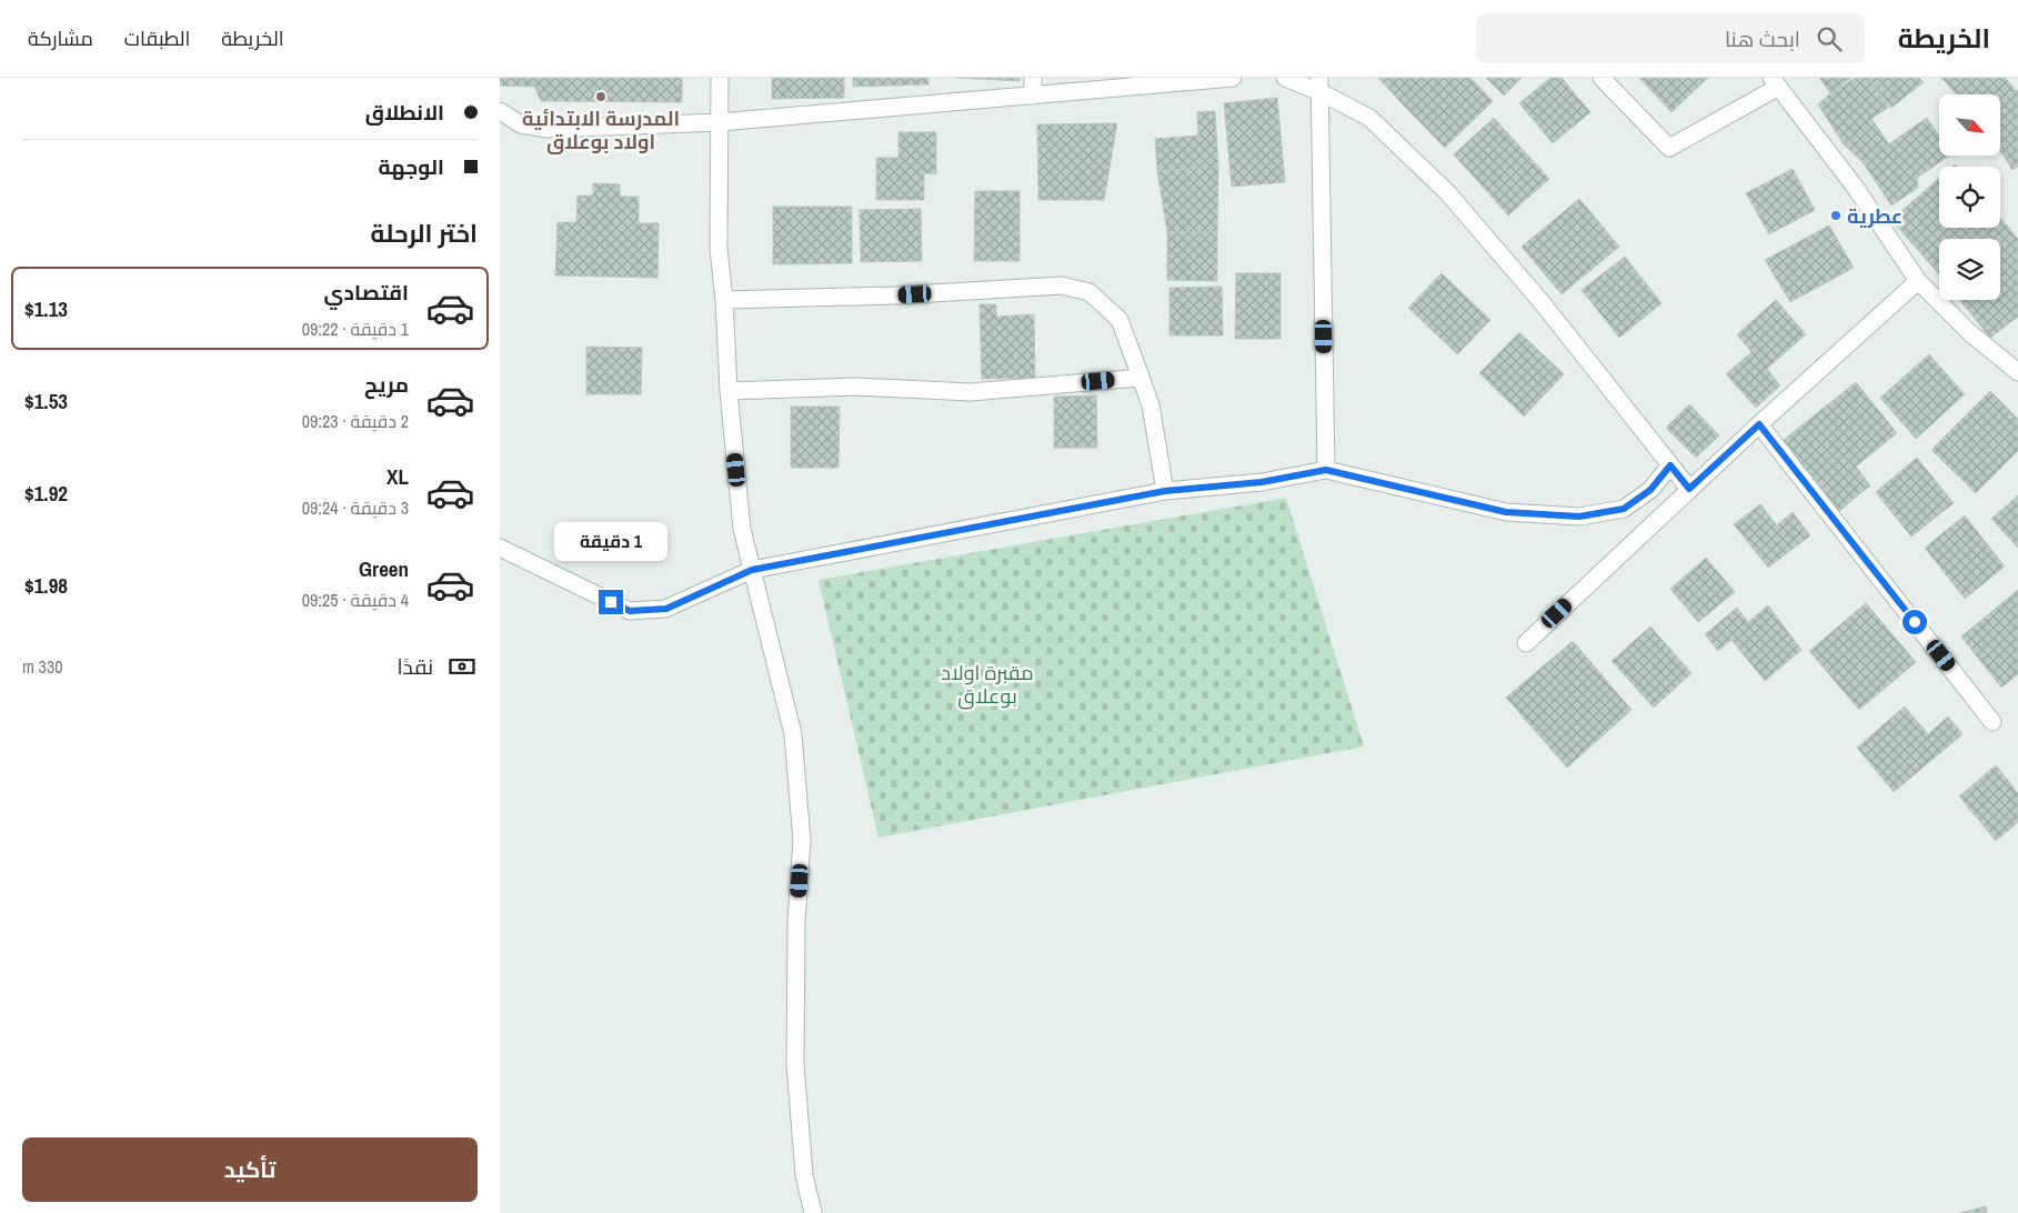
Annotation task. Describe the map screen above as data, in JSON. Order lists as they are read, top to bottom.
{
  "parks": ["مقبرة اولاد بوعلاق"],
  "places": ["المدرسة الابتدائية اولاد بوعلاق", "عطرية"],
  "north": "bottom right",
  "page": {
    "header": "الخريطة",
    "search": "ابحث هنا",
    "nav": ["الخريطة", "الطبقات", "مشاركة"],
    "banner": ["الانطلاق", "الوجهة"],
    "heading": "اختر الرحلة",
    "list": [
      {
        "name": "اقتصادي",
        "note": "1 دقيقة · 09:22",
        "value": "$1.13"
      },
      {
        "name": "مريح",
        "note": "2 دقيقة · 09:23",
        "value": "$1.53"
      },
      {
        "name": "XL",
        "note": "3 دقيقة · 09:24",
        "value": "$1.92"
      },
      {
        "name": "Green",
        "note": "4 دقيقة · 09:25",
        "value": "$1.98"
      }
    ],
    "bubble": "1 دقيقة",
    "pay": ["نقدًا", "330 m"],
    "buttons": "تأكيد"
  }
}
